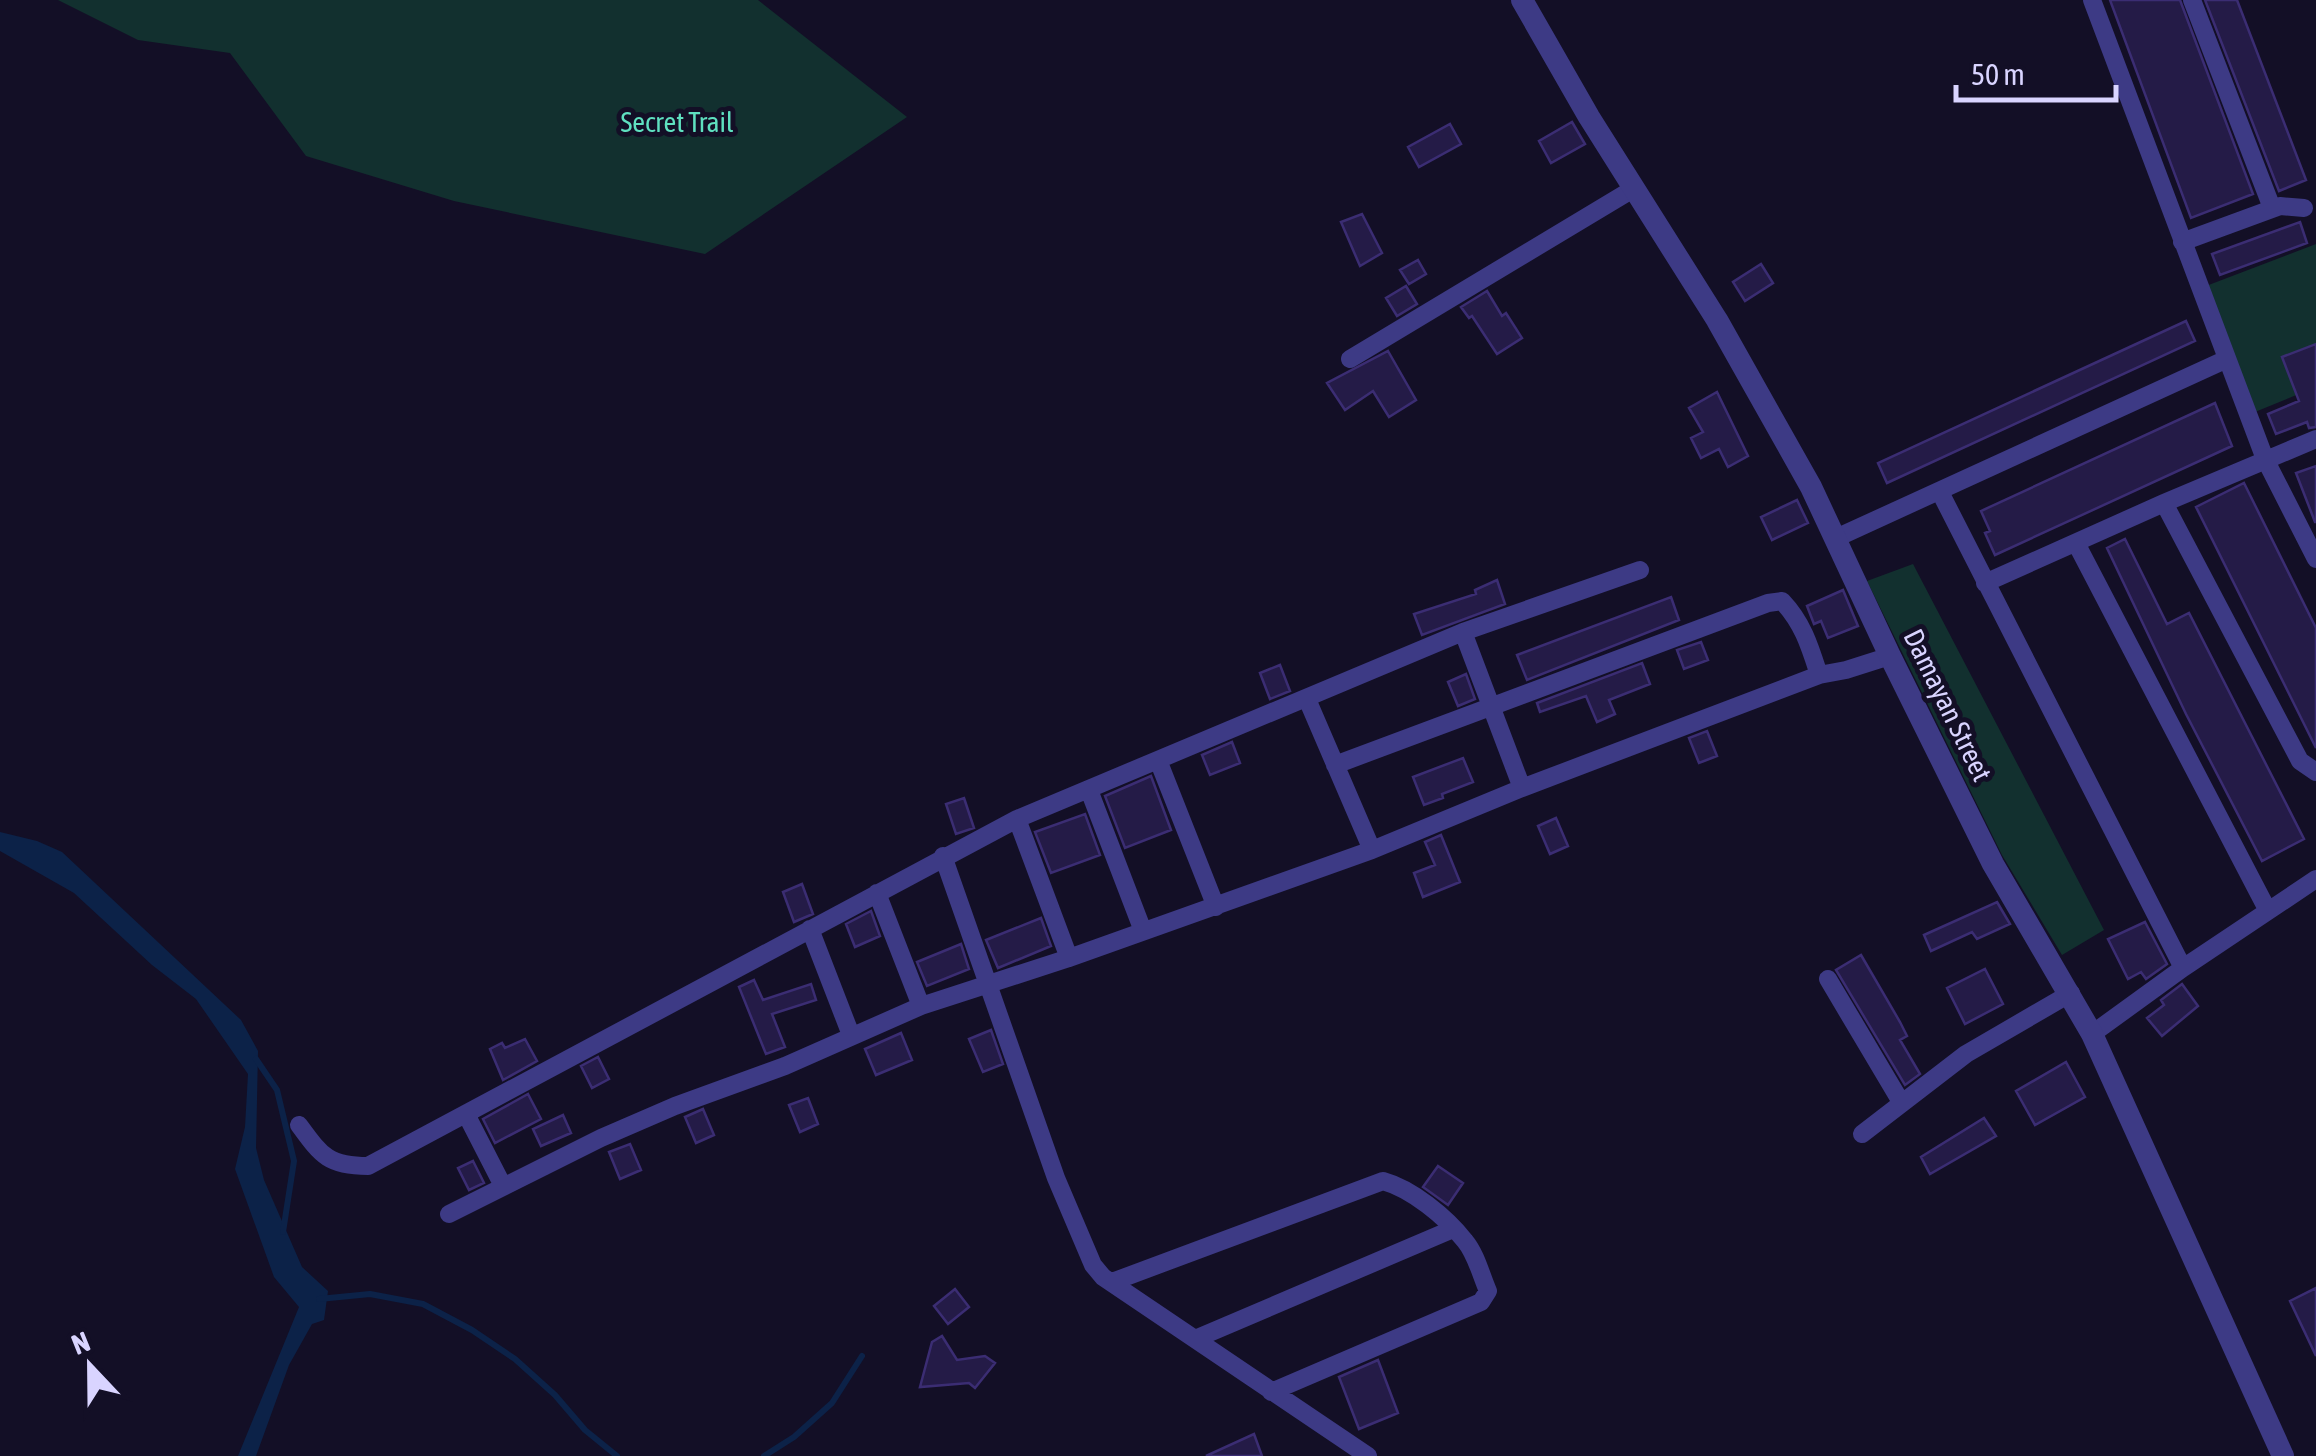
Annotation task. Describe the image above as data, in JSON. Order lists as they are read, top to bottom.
{
  "streets": {
    "street": ["Damayan Street"]
  },
  "parks": ["Secret Trail"],
  "scale_bar": "50 m",
  "north": "top"
}
